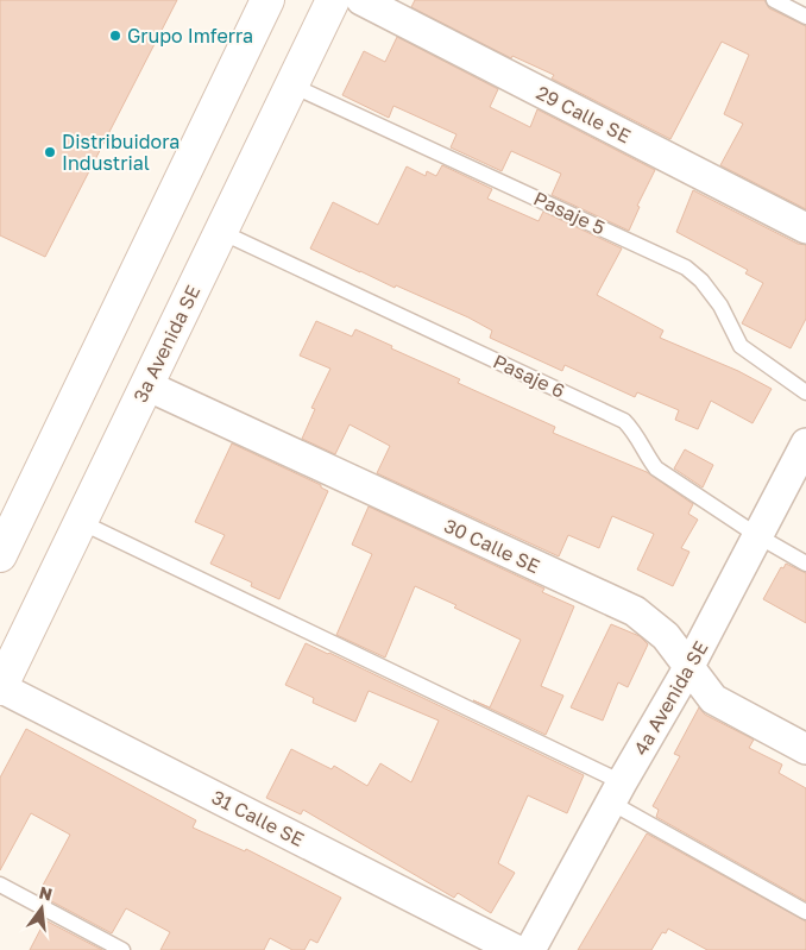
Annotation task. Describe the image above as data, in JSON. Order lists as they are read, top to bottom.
{
  "streets": {
    "main road": ["3a Avenida SE"],
    "street": [
      "29 Calle SE",
      "30 Calle SE",
      "4a Avenida SE",
      "31 Calle SE"
    ],
    "lane": ["Pasaje 5", "Pasaje 6"]
  },
  "crossings": [
    ["Pasaje 5", "3a Avenida SE"],
    ["3a Avenida SE", "Pasaje 6"],
    ["3a Avenida SE", "30 Calle SE"],
    ["3a Avenida SE", "31 Calle SE"],
    ["Pasaje 6", "4a Avenida SE"],
    ["30 Calle SE", "4a Avenida SE"]
  ],
  "places": ["Grupo Imferra", "Distribuidora Industrial"],
  "north": "top"
}
